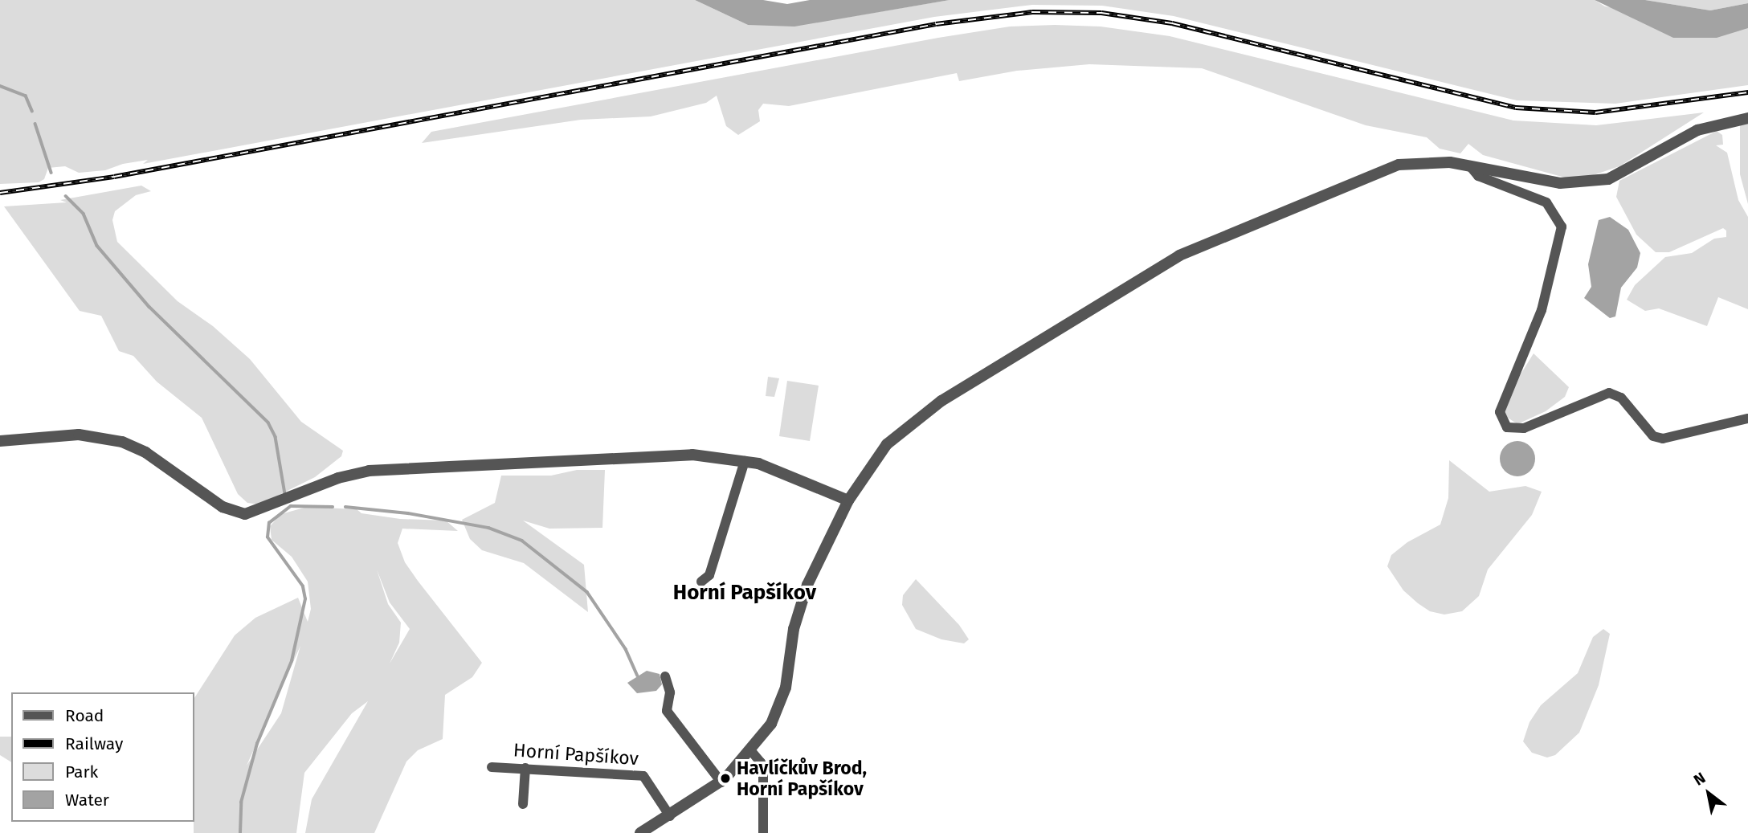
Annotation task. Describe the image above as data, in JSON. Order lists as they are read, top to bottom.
{
  "streets": {
    "street": ["Horní Papšíkov"]
  },
  "districts": ["Horní Papšíkov"],
  "places": ["Havlíčkův Brod, Horní Papšíkov"],
  "legend": [
    "Road",
    "Railway",
    "Park",
    "Water"
  ],
  "north": "top left"
}
